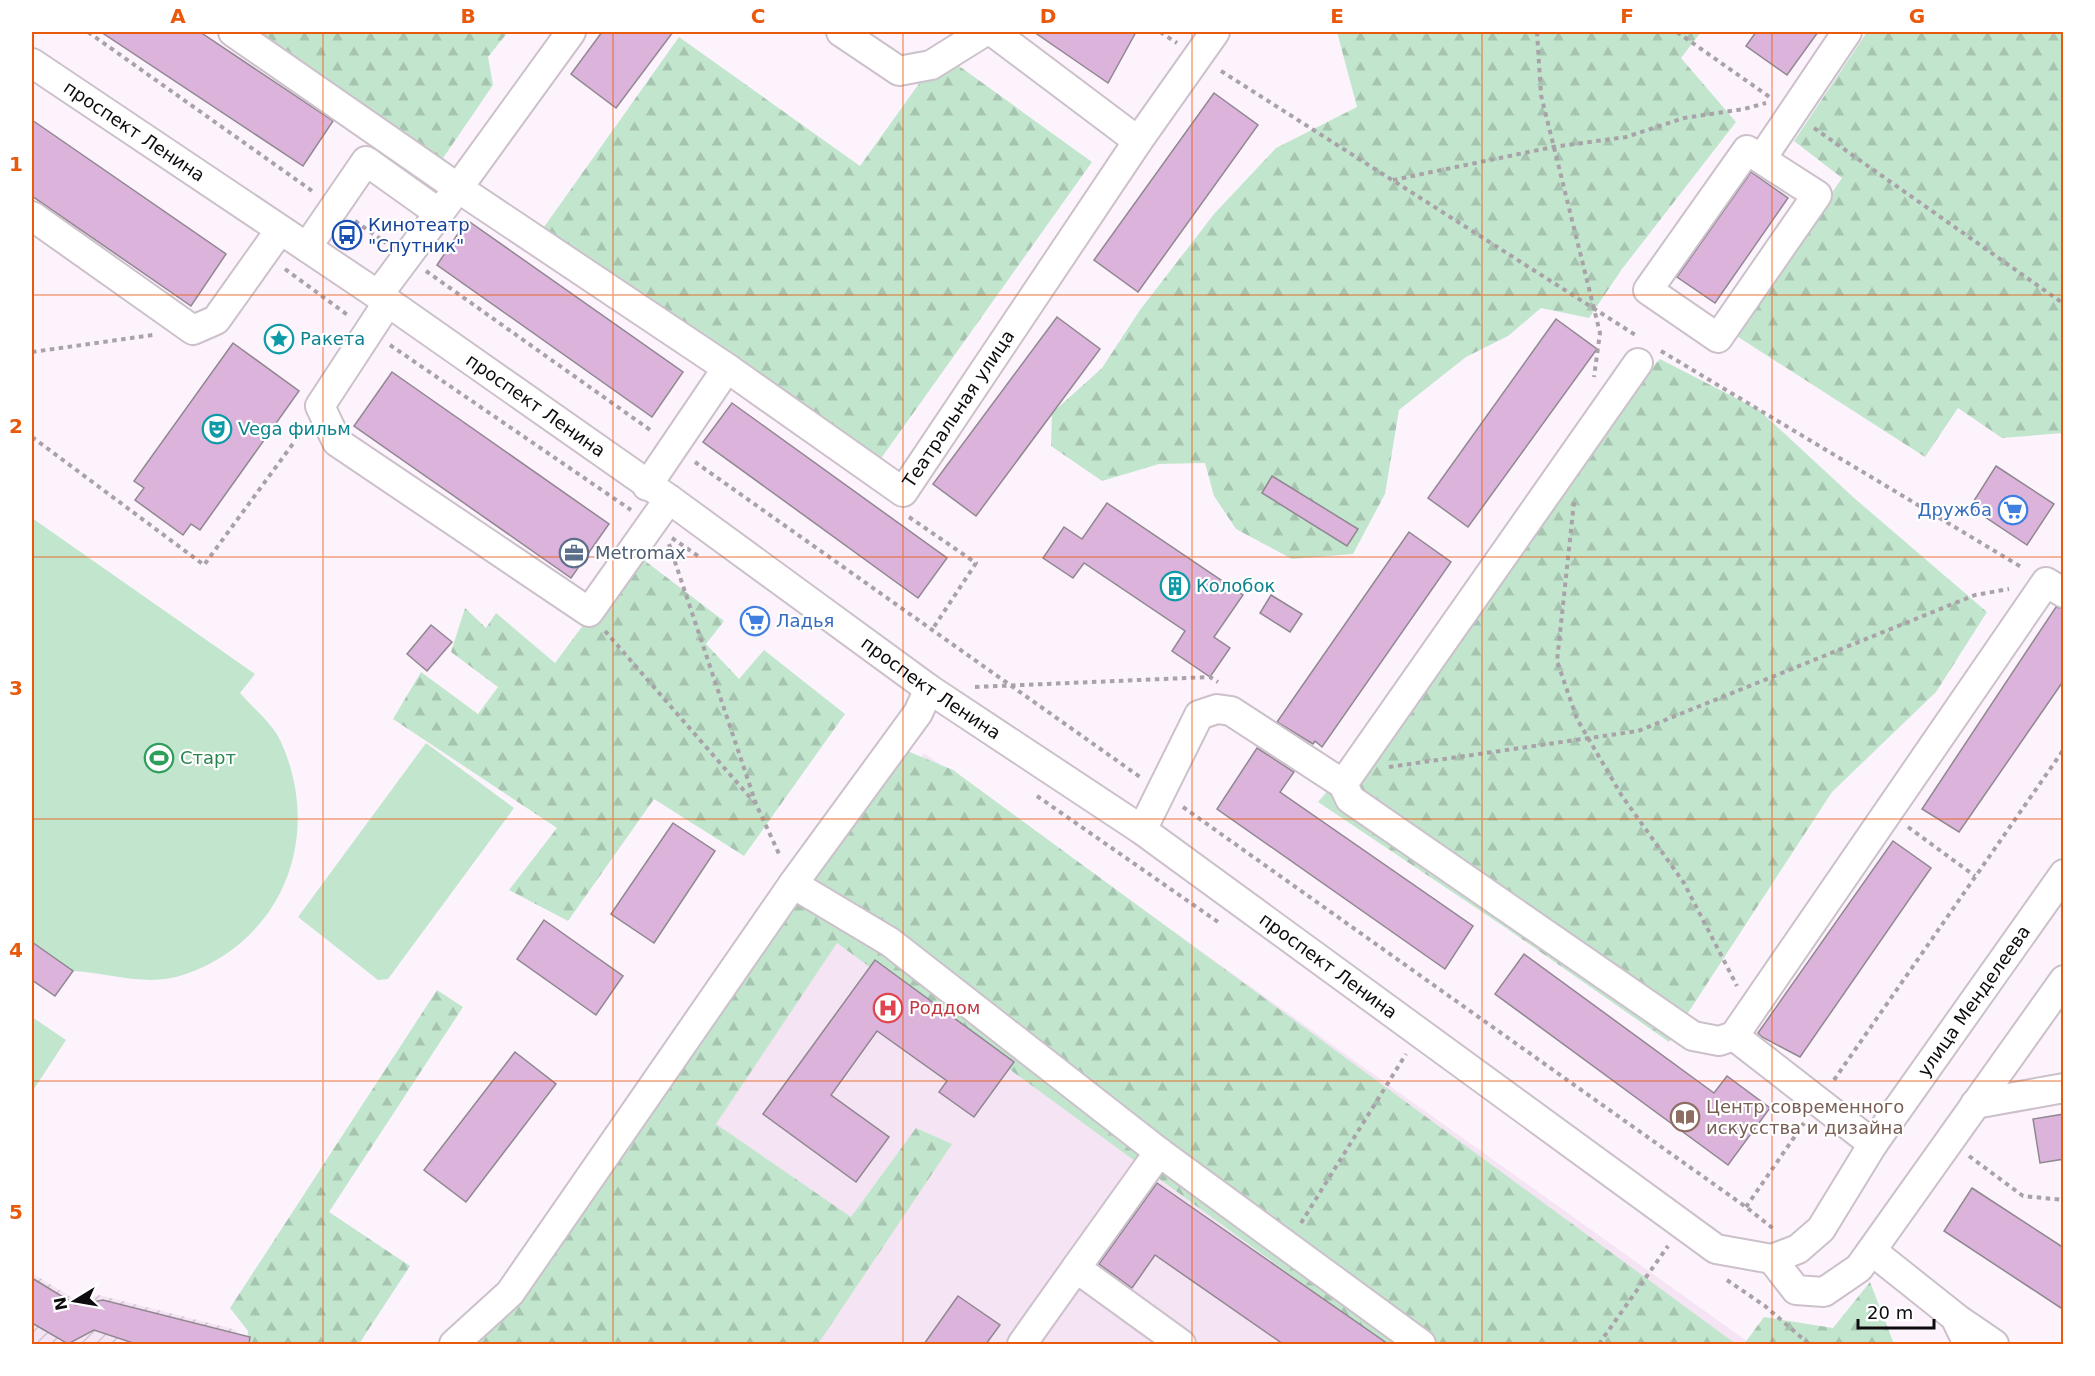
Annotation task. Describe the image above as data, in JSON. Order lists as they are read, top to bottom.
{
  "streets": {
    "street": ["проспект Ленина", "Театральная улица", "улица Менделеева"]
  },
  "crossings": [
    ["проспект Ленина", "улица Менделеева"]
  ],
  "places": {
    "bus stop": ["Кинотеатр \"Спутник\""],
    "place": ["Ракета"],
    "theatre": ["Vega фильм"],
    "supermarket": ["Дружба", "Ладья"],
    "office": ["Metromax"],
    "building": ["Колобок"],
    "sports": ["Старт"],
    "hospital": ["Роддом"],
    "library": ["Центр современного искусства и дизайна"]
  },
  "scale_bar": "20 m",
  "north": "left",
  "grid": {
    "columns": [
      "A",
      "B",
      "C",
      "D",
      "E",
      "F",
      "G"
    ],
    "rows": [
      "1",
      "2",
      "3",
      "4",
      "5"
    ]
  }
}
